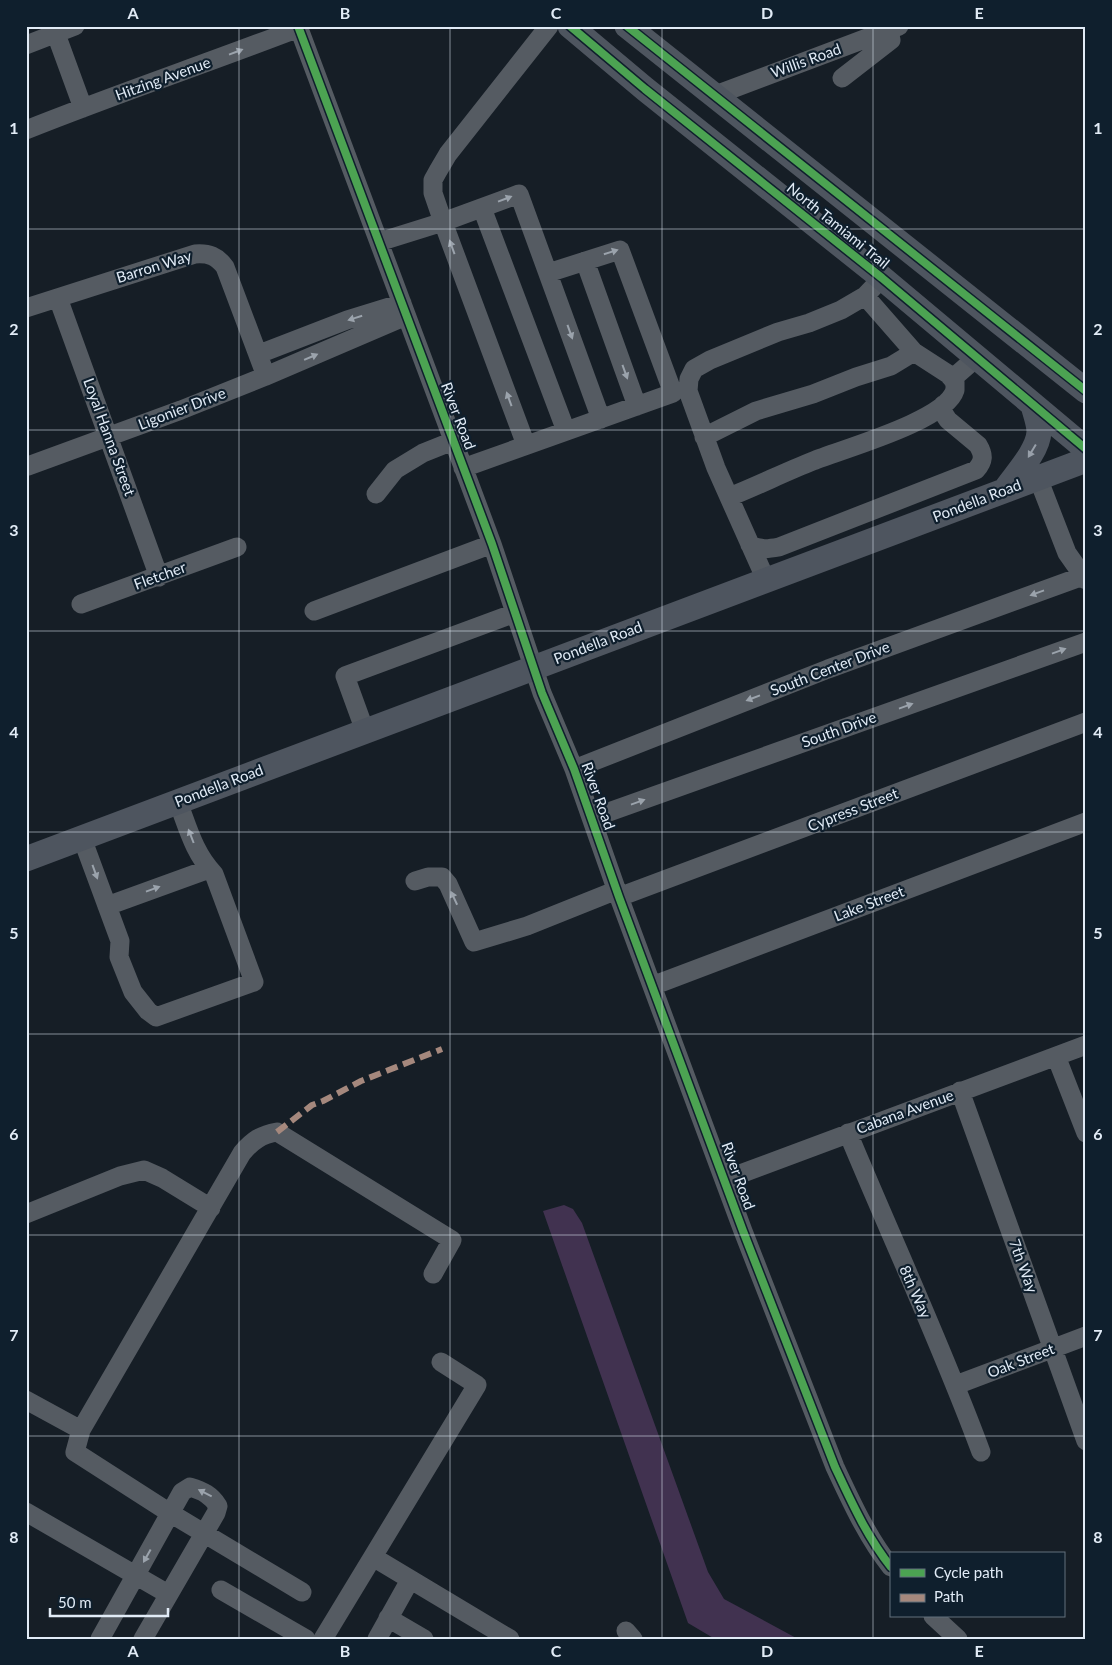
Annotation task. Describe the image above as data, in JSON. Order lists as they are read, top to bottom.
{
  "streets": {
    "main road": ["North Tamiami Trail", "Pondella Road"],
    "street": [
      "Willis Road",
      "Hitzing Avenue",
      "Barron Way",
      "Ligonier Drive",
      "River Road",
      "Loyal Hanna Street",
      "Fletcher",
      "South Center Drive",
      "South Drive",
      "Cypress Street",
      "Lake Street",
      "Cabana Avenue",
      "7th Way",
      "8th Way",
      "Oak Street"
    ]
  },
  "crossings": [
    ["Willis Road", "North Tamiami Trail"],
    ["Hitzing Avenue", "River Road"],
    ["Barron Way", "Ligonier Drive"],
    ["Barron Way", "Loyal Hanna Street"],
    ["Ligonier Drive", "River Road"],
    ["Ligonier Drive", "Loyal Hanna Street"],
    ["River Road", "Pondella Road"],
    ["River Road", "South Center Drive"],
    ["River Road", "South Drive"],
    ["River Road", "Cypress Street"],
    ["River Road", "Lake Street"],
    ["River Road", "Cabana Avenue"],
    ["Loyal Hanna Street", "Fletcher"],
    ["Cabana Avenue", "7th Way"],
    ["Cabana Avenue", "8th Way"],
    ["7th Way", "Oak Street"],
    ["8th Way", "Oak Street"]
  ],
  "one_way": ["Hitzing Avenue", "South Drive"],
  "legend": ["Cycle path", "Path"],
  "scale_bar": "50 m",
  "grid": {
    "columns": [
      "A",
      "B",
      "C",
      "D",
      "E"
    ],
    "rows": [
      "1",
      "2",
      "3",
      "4",
      "5",
      "6",
      "7",
      "8"
    ]
  }
}
